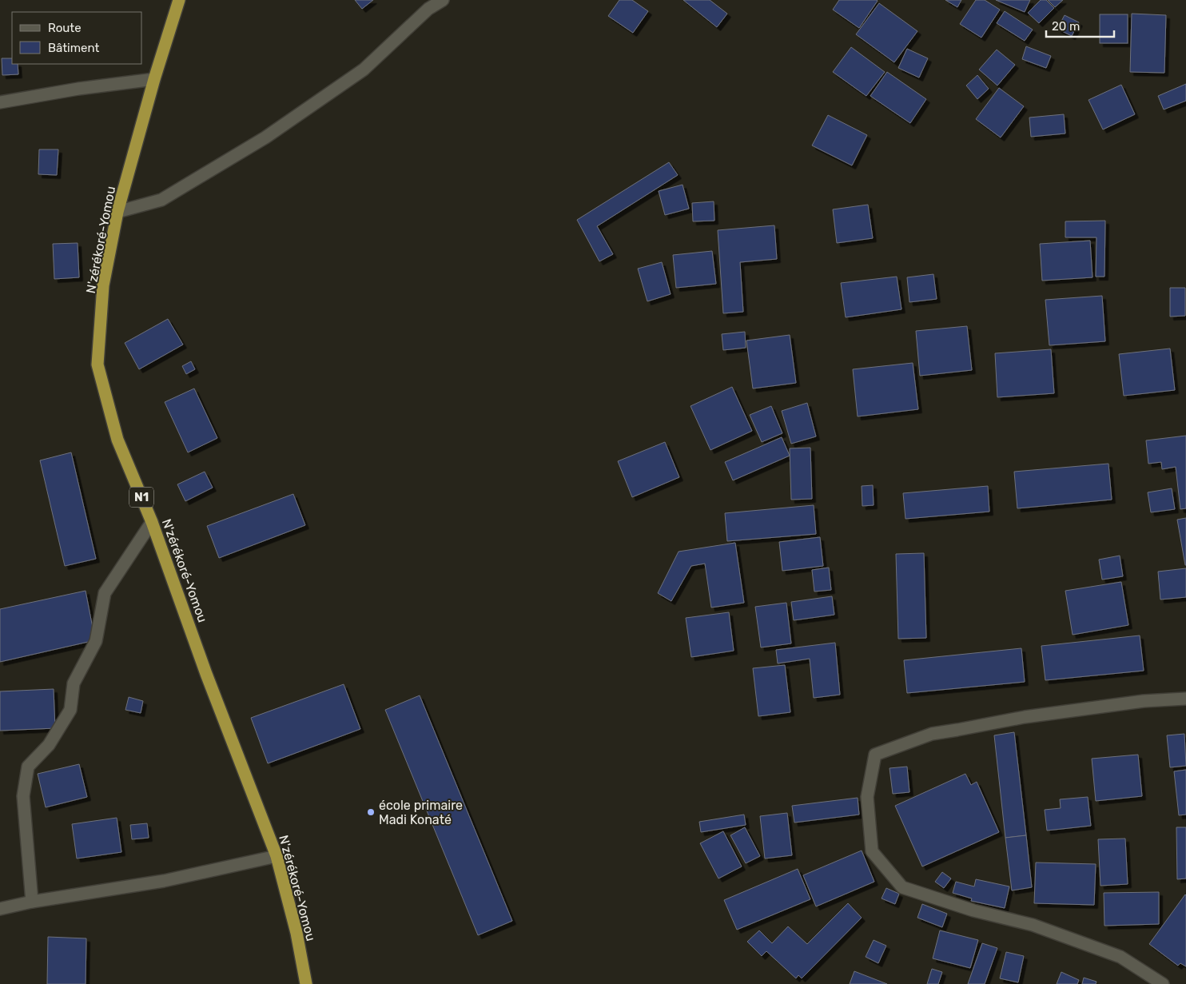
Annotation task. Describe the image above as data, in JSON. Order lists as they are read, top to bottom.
{
  "streets": {
    "highway": ["N'zérékoré-Yomou", "N1"]
  },
  "places": ["école primaire Madi Konaté"],
  "legend": ["Route", "Bâtiment"],
  "scale_bar": "20 m"
}
